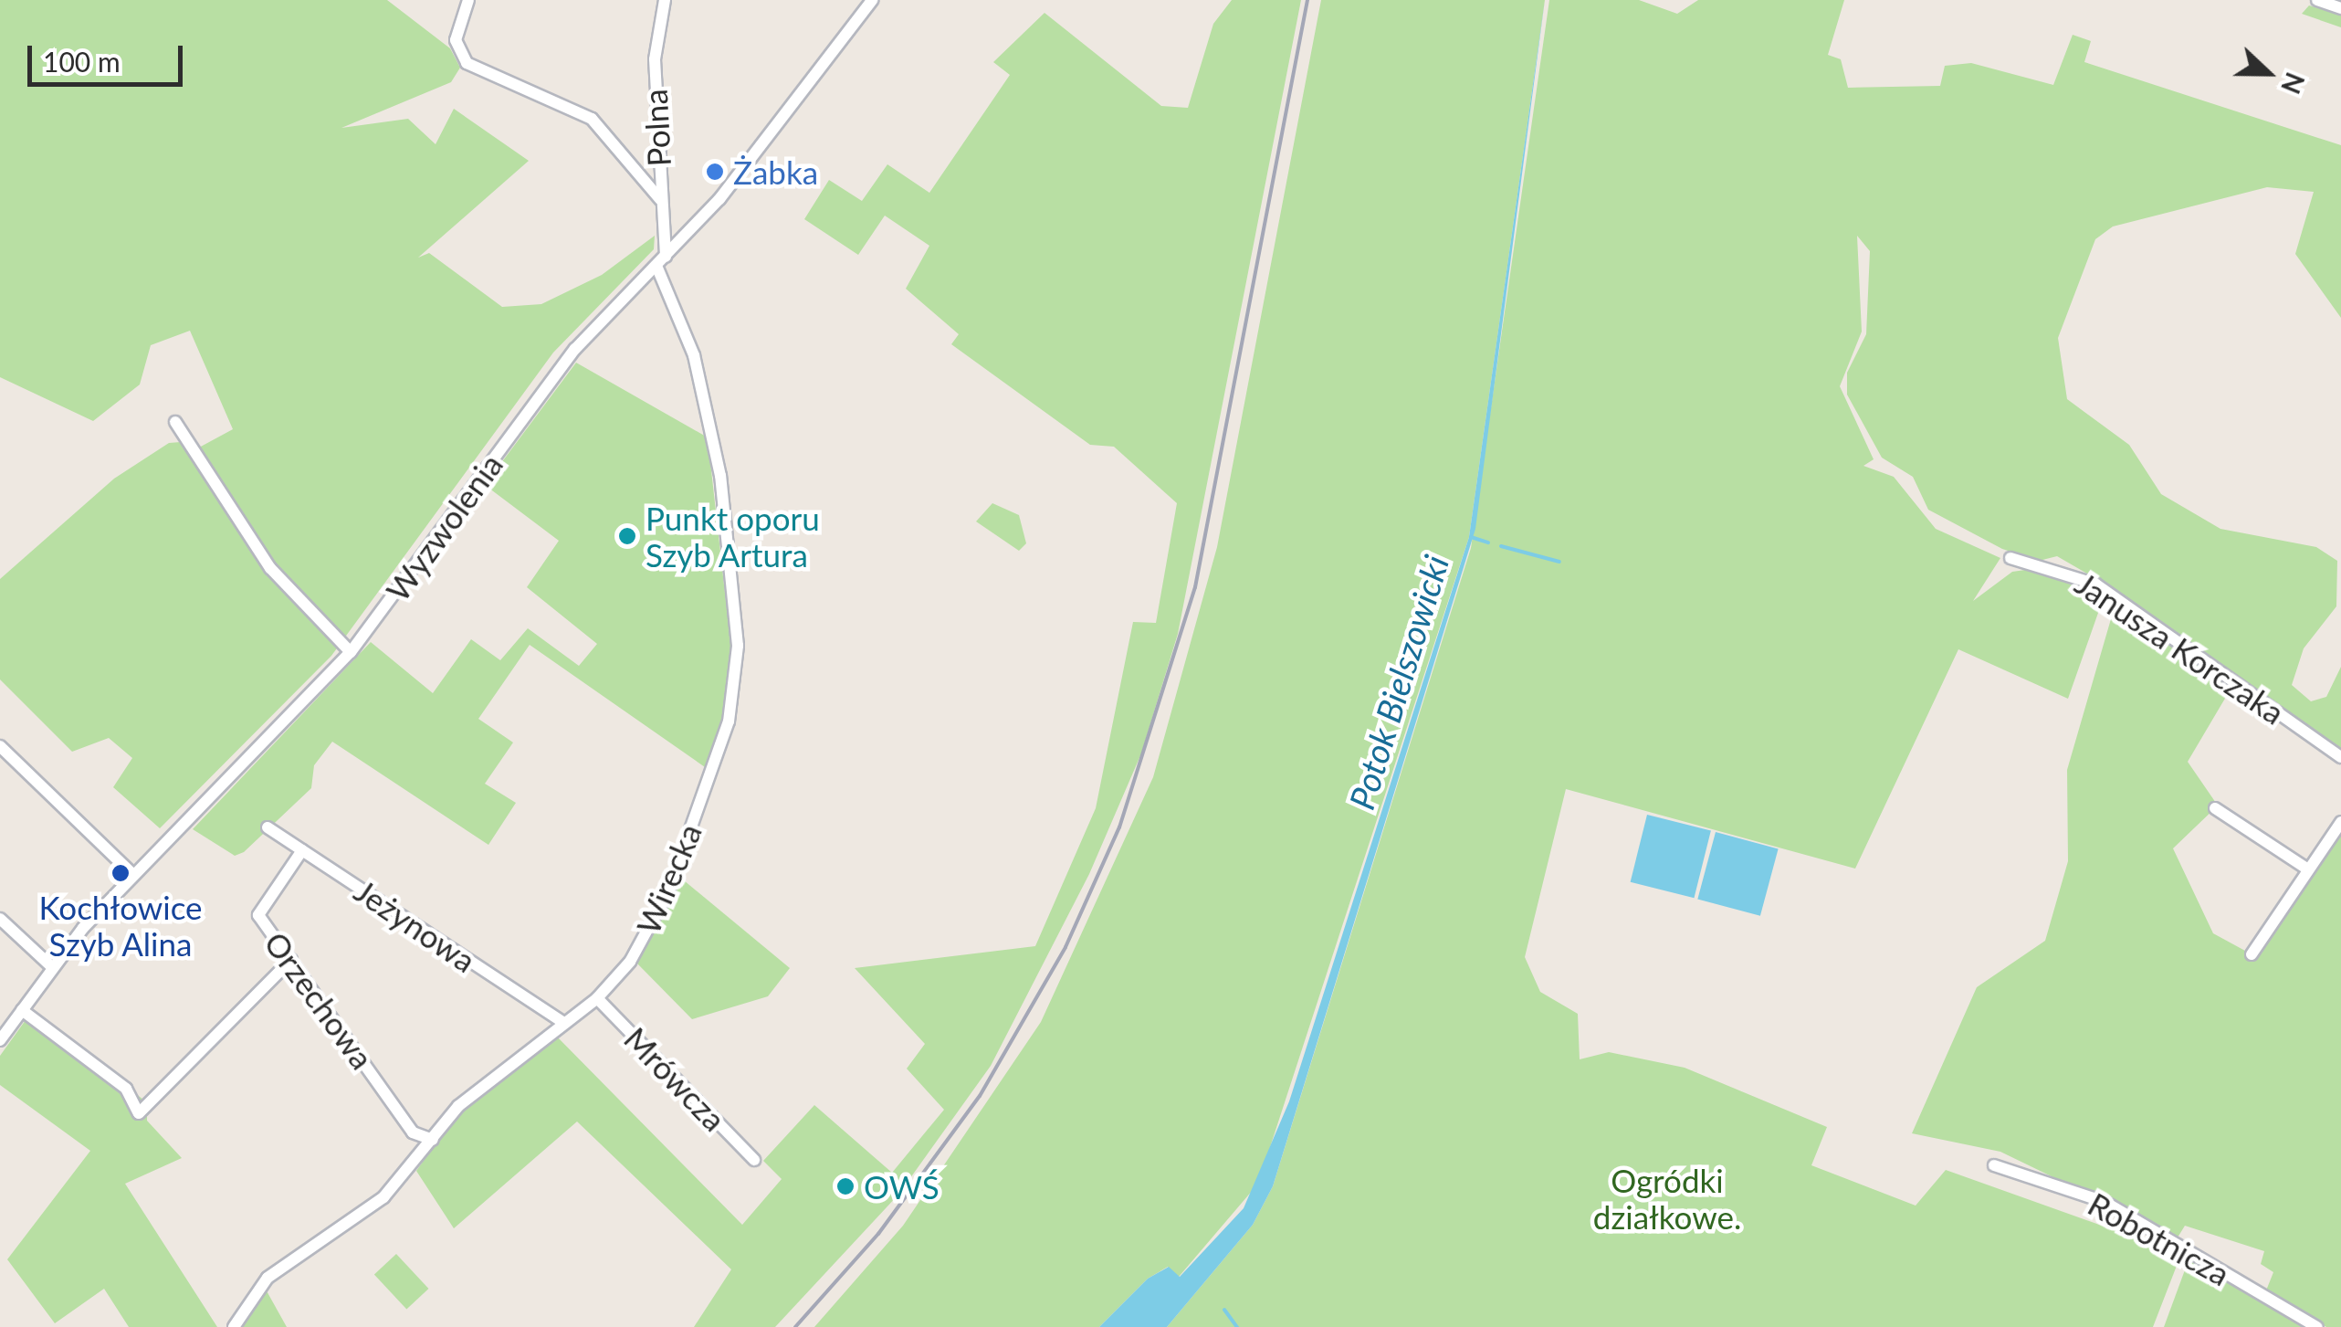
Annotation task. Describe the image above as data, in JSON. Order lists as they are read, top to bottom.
{
  "streets": {
    "street": [
      "Polna",
      "Wyzwolenia",
      "Janusza Korczaka",
      "Wirecka",
      "Jeżynowa",
      "Orzechowa",
      "Mrówcza",
      "Robotnicza"
    ]
  },
  "crossings": [
    ["Polna", "Wyzwolenia"],
    ["Polna", "Wirecka"],
    ["Wyzwolenia", "Wirecka"],
    ["Wirecka", "Jeżynowa"],
    ["Wirecka", "Orzechowa"],
    ["Wirecka", "Mrówcza"],
    ["Jeżynowa", "Orzechowa"]
  ],
  "water": ["Potok Bielszowicki"],
  "parks": ["Ogródki działkowe."],
  "places": [
    "Żabka",
    "Punkt oporu Szyb Artura",
    "Kochłowice Szyb Alina",
    "OWŚ"
  ],
  "scale_bar": "100 m",
  "north": "right"
}
